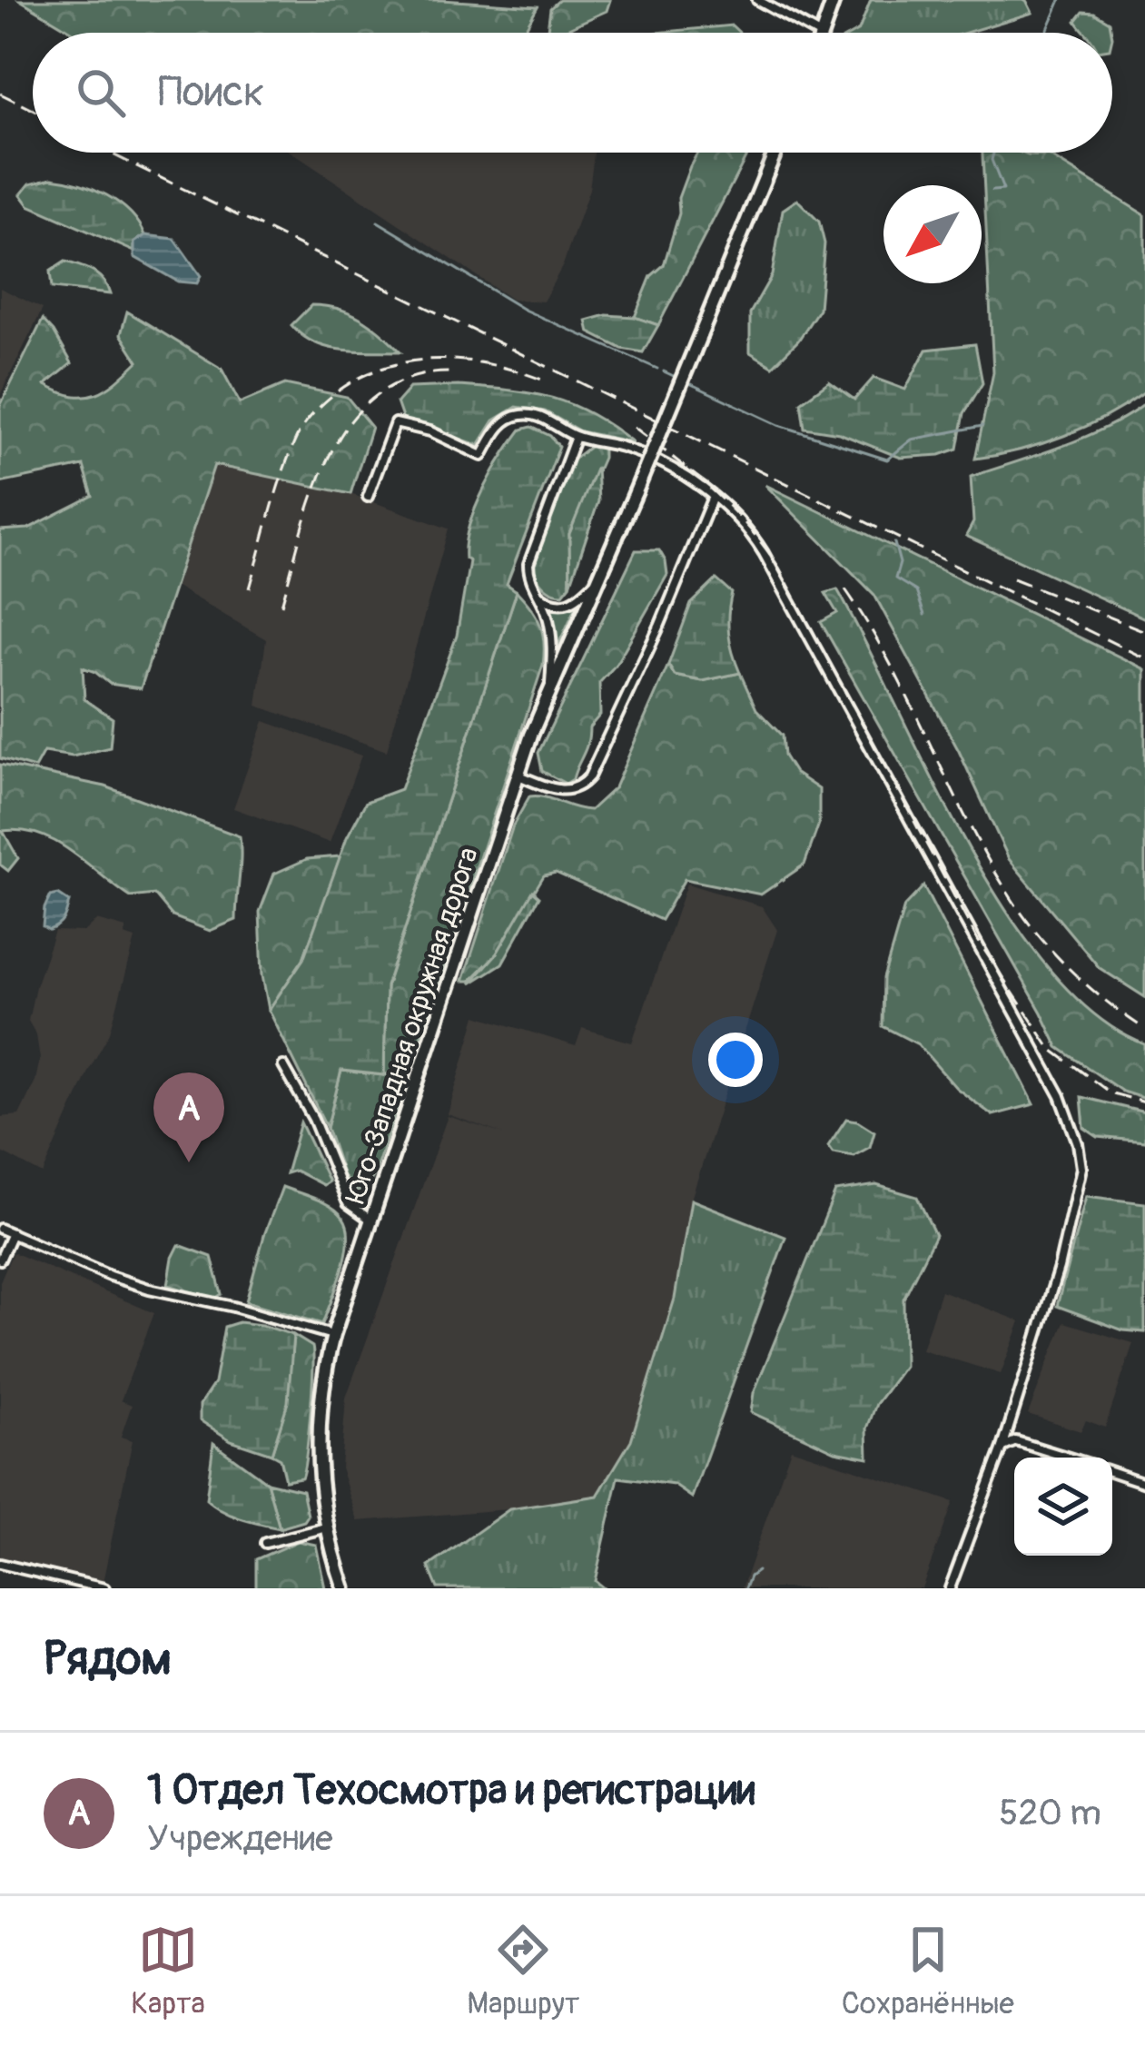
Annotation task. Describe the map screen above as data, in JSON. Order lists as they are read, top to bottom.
{
  "streets": {
    "highway": ["Юго-Западная окружная дорога"]
  },
  "north": "bottom left",
  "page": {
    "search": "Поиск",
    "pins": "A",
    "heading": "Рядом",
    "list": [
      {
        "mark": "A",
        "name": "1 Отдел Техосмотра и регистрации",
        "note": "Учреждение",
        "value": "520 m"
      }
    ],
    "nav": ["Карта", "Маршрут", "Сохранённые"]
  }
}
